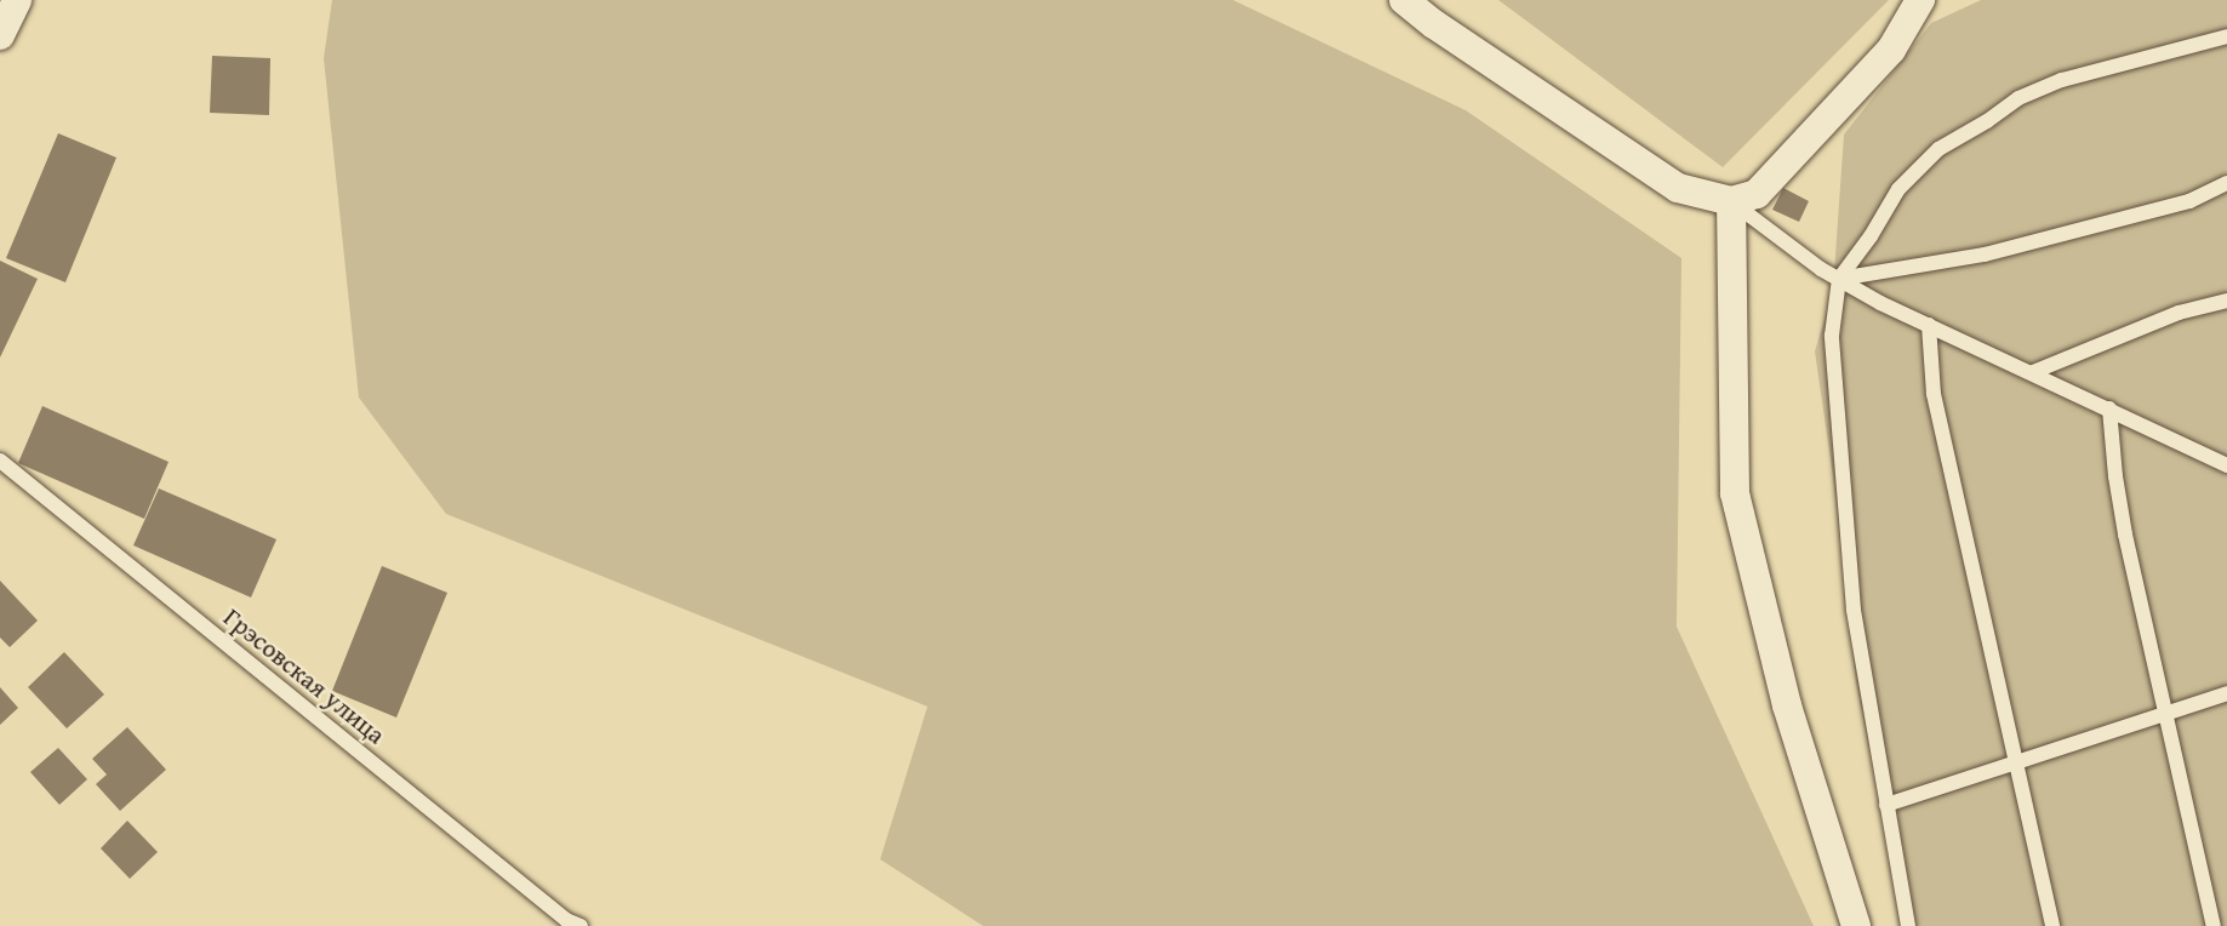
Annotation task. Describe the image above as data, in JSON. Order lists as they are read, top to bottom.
{
  "streets": {
    "lane": ["Грэсовская улица"]
  }
}
